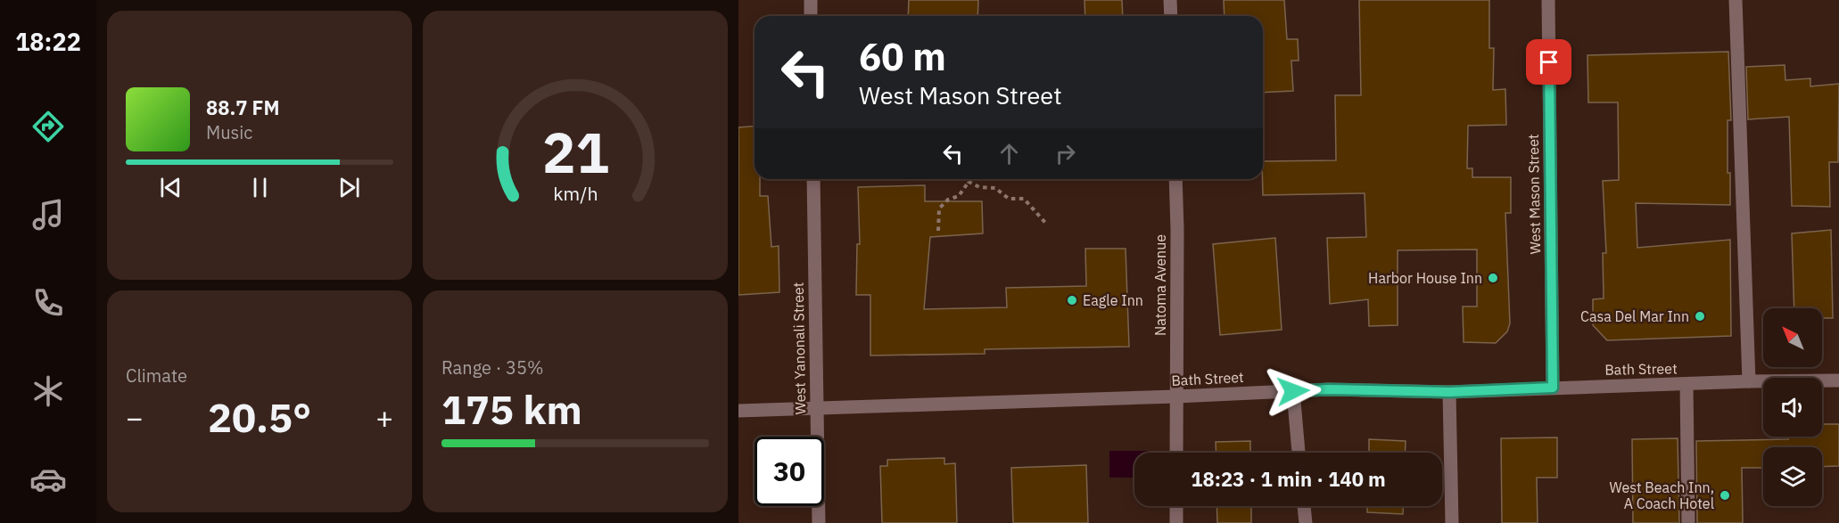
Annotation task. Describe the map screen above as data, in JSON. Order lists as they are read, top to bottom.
{
  "streets": {
    "street": [
      "West Mason Street",
      "Natoma Avenue",
      "West Yanonali Street",
      "Bath Street"
    ]
  },
  "crossings": [
    ["West Mason Street", "Bath Street"],
    ["Natoma Avenue", "Bath Street"],
    ["West Yanonali Street", "Bath Street"]
  ],
  "places": [
    "Harbor House Inn",
    "Eagle Inn",
    "Casa Del Mar Inn",
    "West Beach Inn, A Coach Hotel"
  ],
  "north": "top left",
  "page": {
    "tabs": "18:22",
    "turn": ["60 m", "West Mason Street"],
    "song": ["88.7 FM", "Music"],
    "tile": [
      "Climate",
      ["Range · 35%", "175 km"]
    ],
    "heat": ["−", "20.5°", "+"],
    "limit": "30",
    "trip": "18:23 · 1 min · 140 m",
    "gauge": ["21", "km/h"]
  }
}
